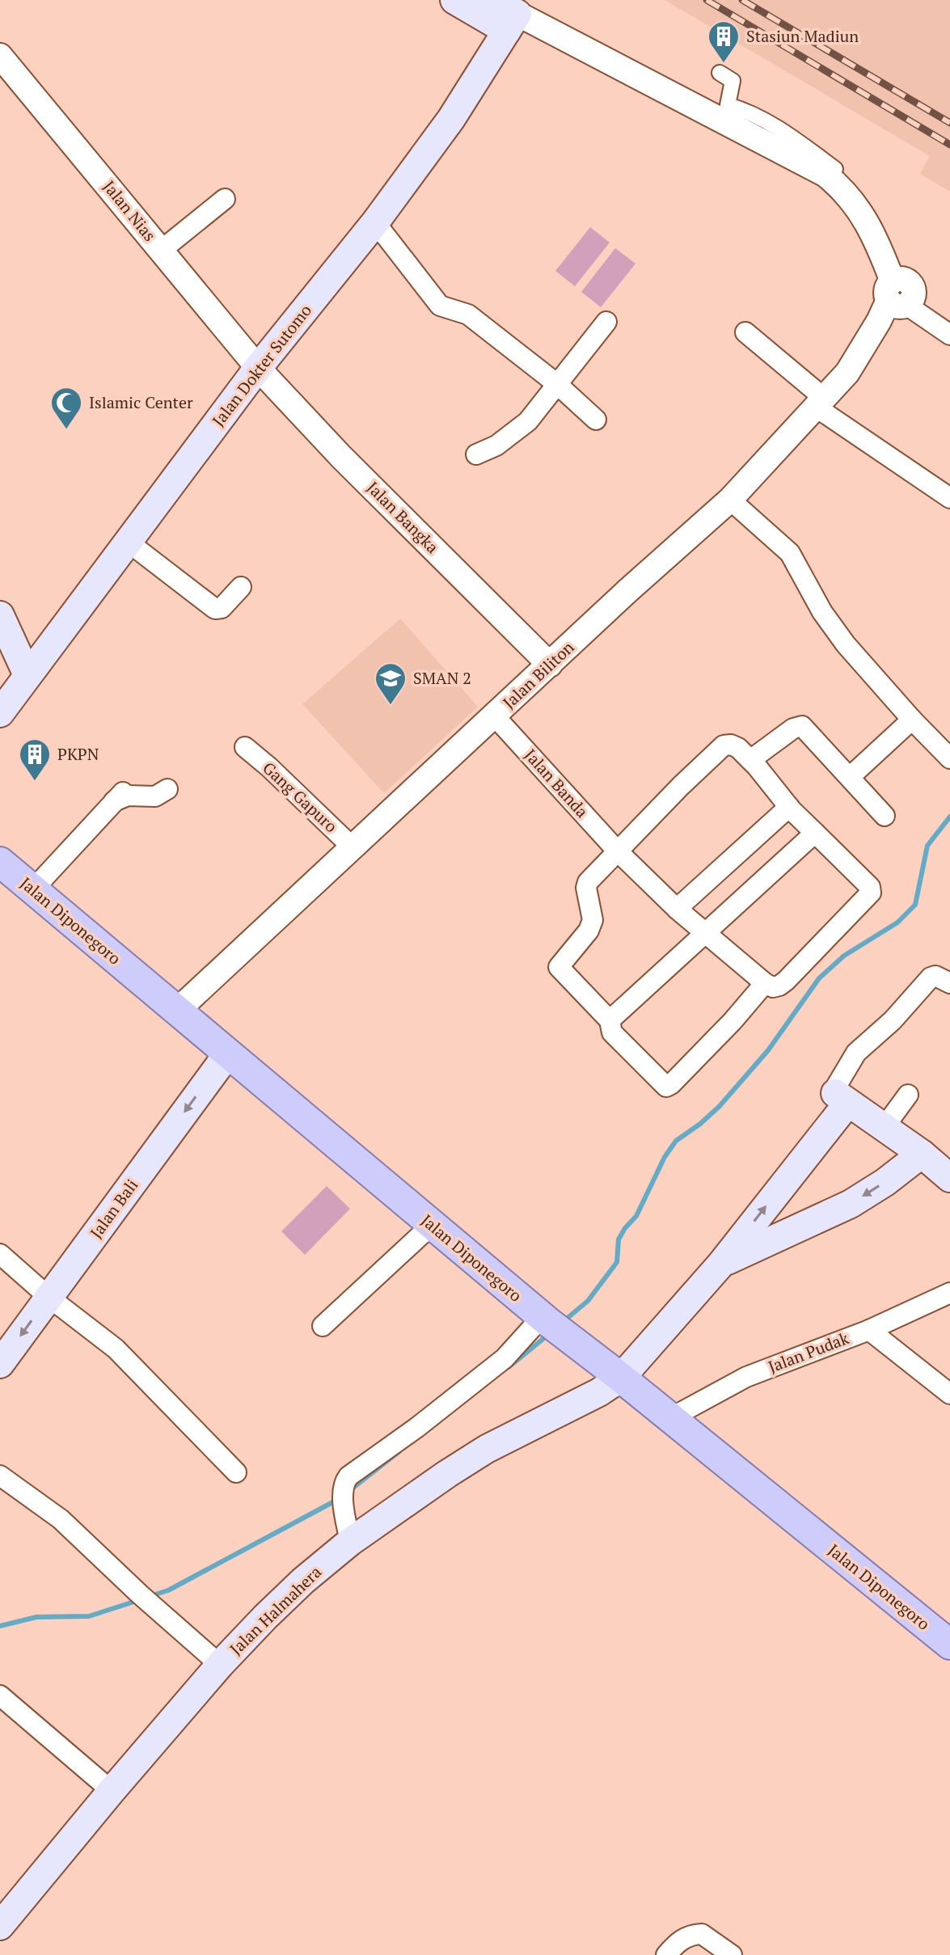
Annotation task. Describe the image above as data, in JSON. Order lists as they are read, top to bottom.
{
  "streets": {
    "main road": [
      "Jalan Dokter Sutomo",
      "Jalan Diponegoro",
      "Jalan Bali",
      "Jalan Halmahera"
    ],
    "street": [
      "Jalan Nias",
      "Jalan Bangka",
      "Jalan Biliton",
      "Jalan Banda",
      "Gang Gapuro",
      "Jalan Pudak"
    ]
  },
  "crossings": [
    ["Jalan Nias", "Jalan Dokter Sutomo"],
    ["Jalan Nias", "Jalan Bangka"],
    ["Jalan Dokter Sutomo", "Jalan Bangka"],
    ["Jalan Bangka", "Jalan Biliton"],
    ["Jalan Biliton", "Jalan Banda"],
    ["Jalan Biliton", "Gang Gapuro"],
    ["Jalan Biliton", "Jalan Diponegoro"],
    ["Jalan Diponegoro", "Jalan Bali"],
    ["Jalan Diponegoro", "Jalan Pudak"],
    ["Jalan Diponegoro", "Jalan Halmahera"]
  ],
  "one_way": ["Jalan Bali"],
  "places": {
    "building": ["Stasiun Madiun", "PKPN"],
    "mosque": ["Islamic Center"],
    "school or university": ["SMAN 2"]
  }
}
